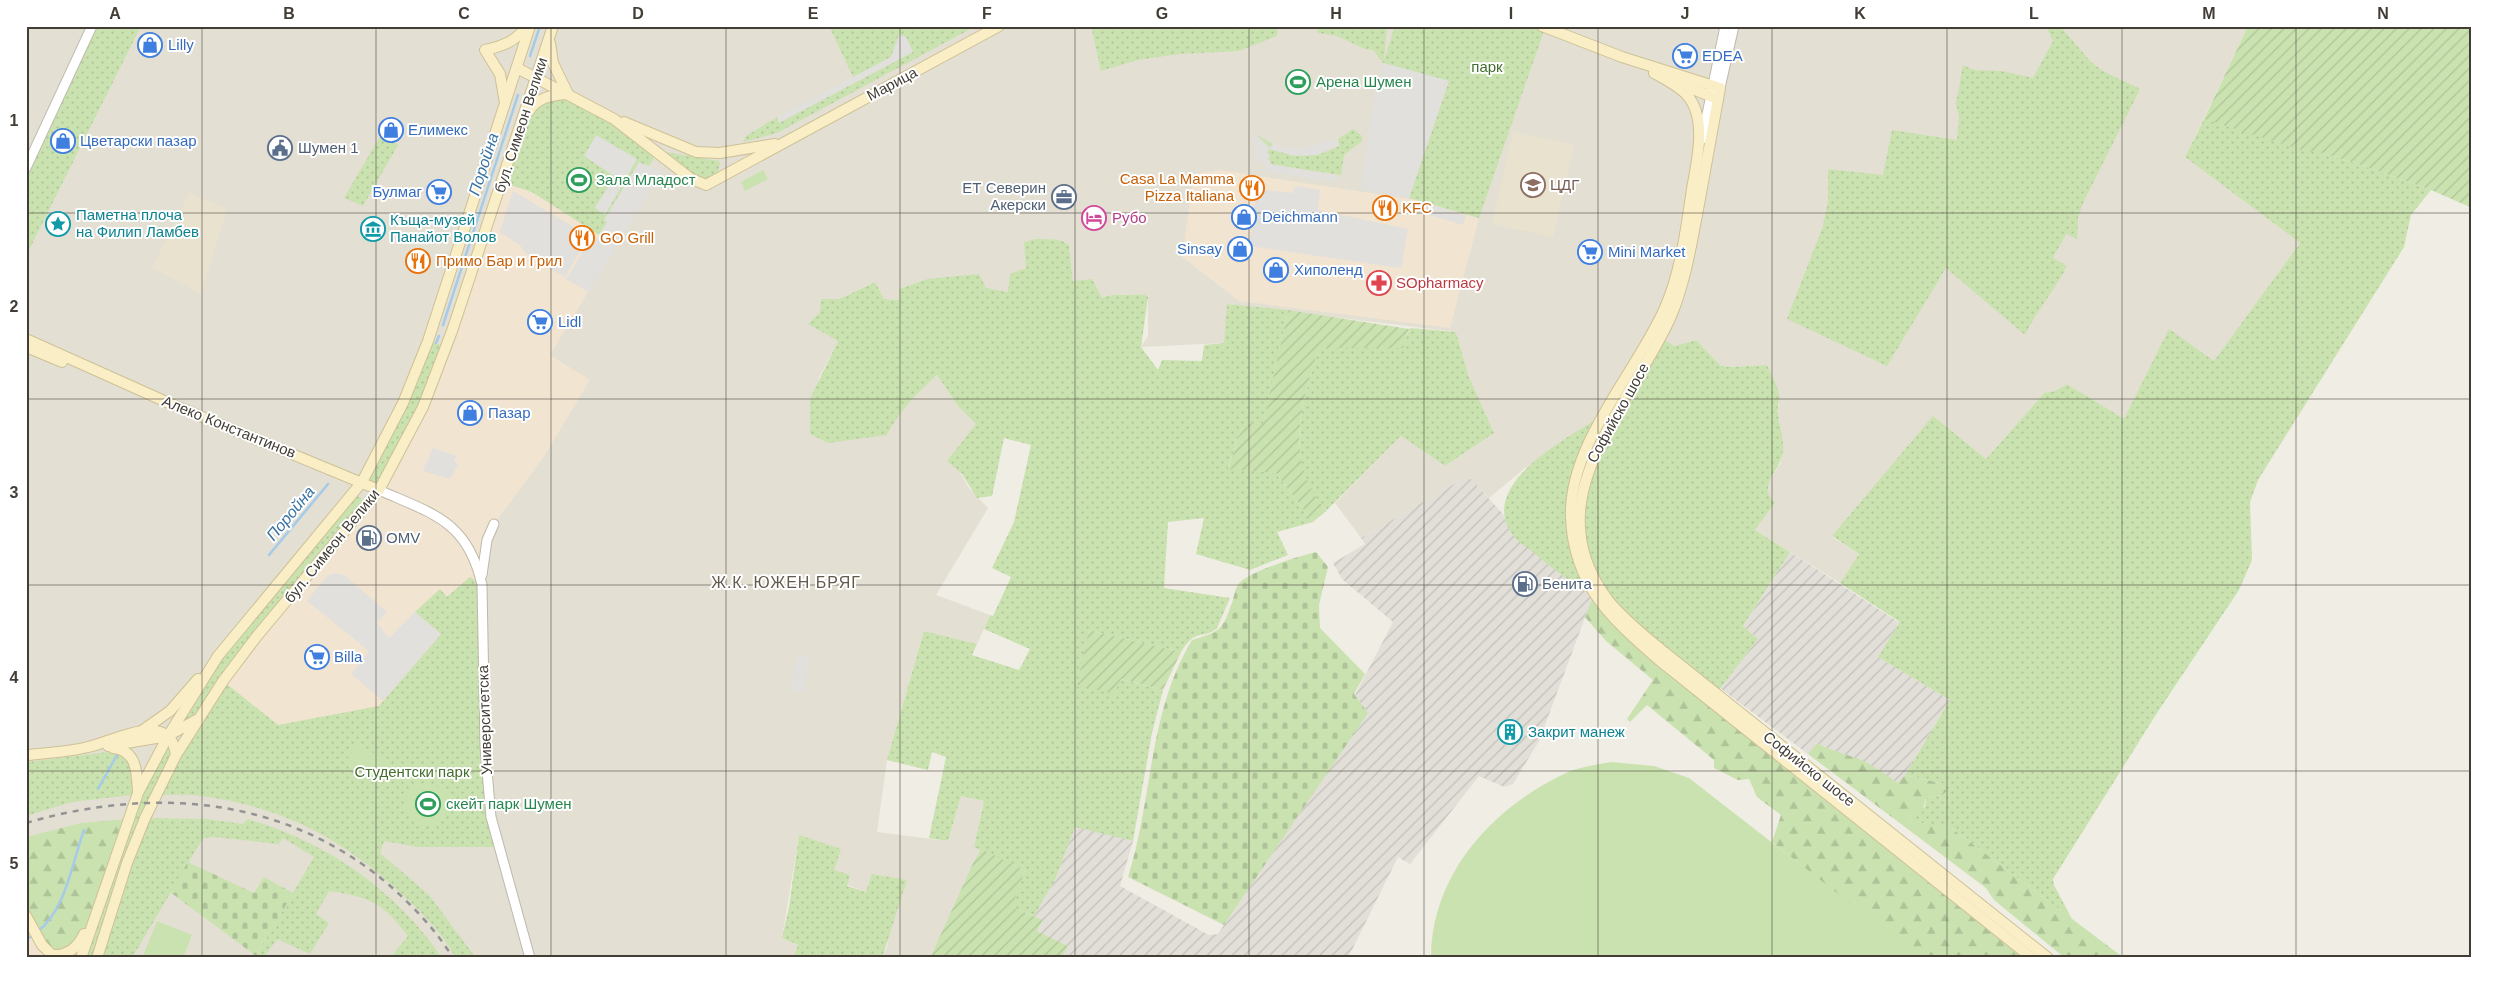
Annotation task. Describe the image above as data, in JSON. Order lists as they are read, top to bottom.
{
  "streets": {
    "main road": [
      "Марица",
      "бул. Симеон Велики",
      "Софийско шосе",
      "Алеко Константинов"
    ],
    "street": ["Университетска"]
  },
  "crossings": [
    ["бул. Симеон Велики", "Алеко Константинов"],
    ["бул. Симеон Велики", "Университетска"],
    ["Алеко Константинов", "Университетска"]
  ],
  "districts": ["Ж.К. ЮЖЕН БРЯГ"],
  "water": ["Поройна"],
  "parks": ["парк", "Студентски парк"],
  "places": {
    "shop": [
      "Lilly",
      "Елимекс",
      "Цветарски пазар",
      "Deichmann",
      "Sinsay",
      "Хиполенд",
      "Пазар"
    ],
    "supermarket": [
      "EDEA",
      "Булмаг",
      "Mini Market",
      "Lidl",
      "Billa"
    ],
    "sports": ["Арена Шумен", "Зала Младост", "скейт парк Шумен"],
    "public building": ["Шумен 1"],
    "school or university": ["ЦДГ"],
    "restaurant": [
      "Casa La Mamma Pizza Italiana",
      "KFC",
      "GO Grill",
      "Примо Бар и Грил"
    ],
    "office": ["ЕТ Северин Акерски"],
    "hotel": ["Рубо"],
    "place": ["Паметна плоча на Филип Ламбев"],
    "museum": ["Къща-музей Панайот Волов"],
    "pharmacy": ["SOpharmacy"],
    "fuel station": ["OMV", "Бенита"],
    "building": ["Закрит манеж"]
  },
  "grid": {
    "columns": [
      "A",
      "B",
      "C",
      "D",
      "E",
      "F",
      "G",
      "H",
      "I",
      "J",
      "K",
      "L",
      "M",
      "N"
    ],
    "rows": [
      "1",
      "2",
      "3",
      "4",
      "5"
    ]
  }
}
